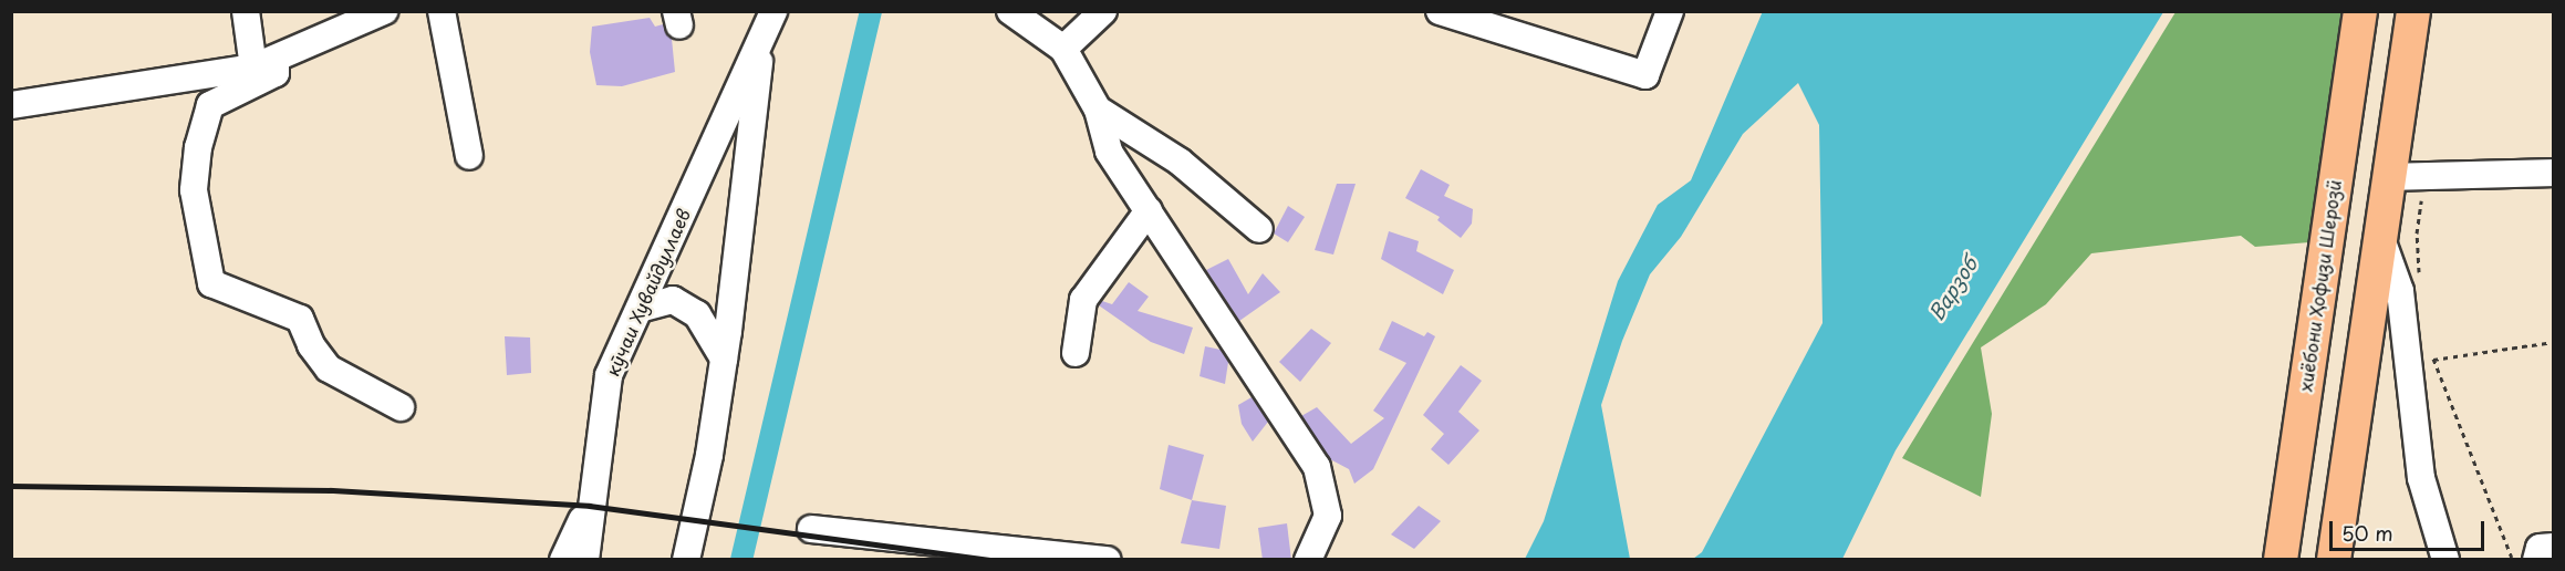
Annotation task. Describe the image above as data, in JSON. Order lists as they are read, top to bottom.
{
  "streets": {
    "main road": ["хиёбони Ҳофизи Шерозӣ"],
    "street": ["кӯчаи Хувайдуллаев"]
  },
  "water": ["Варзоб"],
  "scale_bar": "50 m"
}
